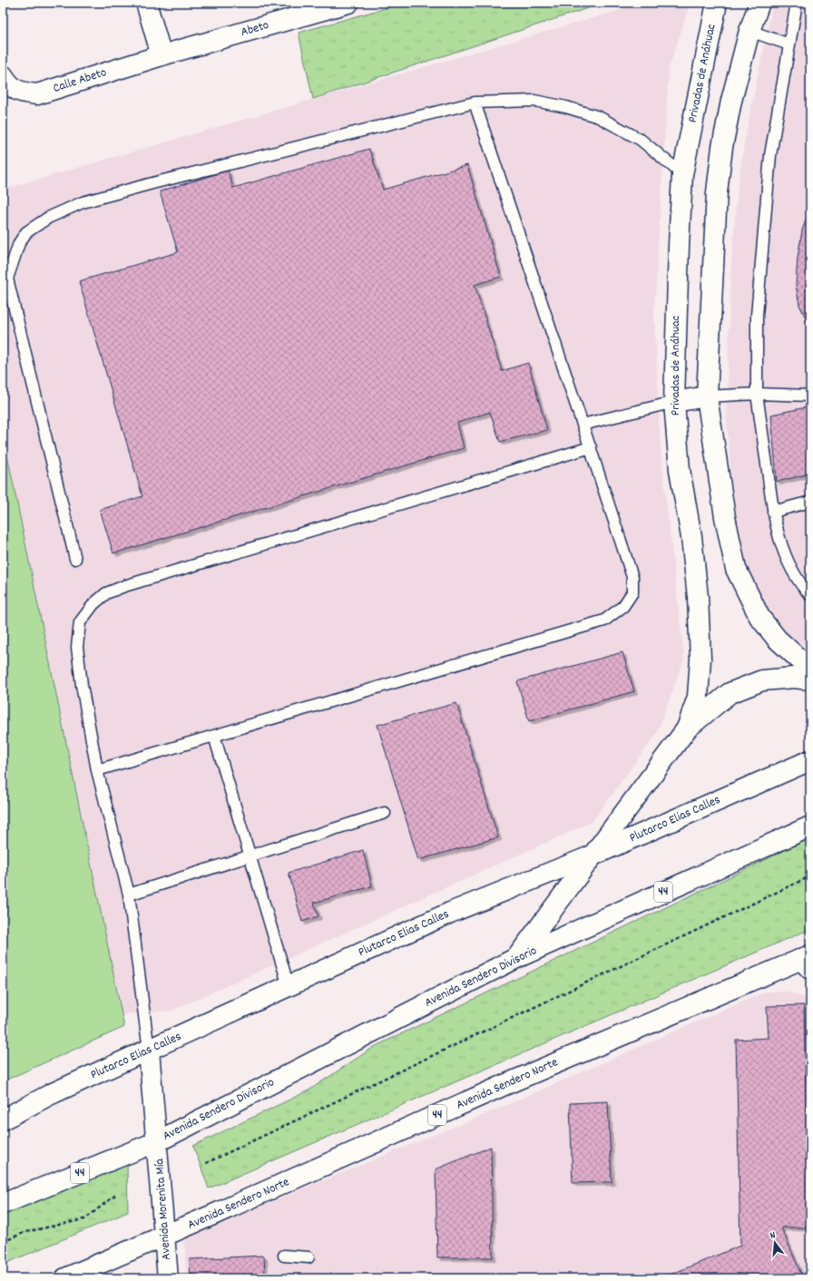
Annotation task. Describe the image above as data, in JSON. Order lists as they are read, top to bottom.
{
  "streets": {
    "street": [
      "Abeto",
      "Privadas de Anáhuac",
      "Calle Abeto",
      "Plutarco Elias Calles",
      "44",
      "Avenida Sendero Divisorio",
      "Avenida Sendero Norte",
      "Avenida Morenita Mía"
    ]
  },
  "crossings": [
    ["Abeto", "Calle Abeto"],
    ["Plutarco Elias Calles", "Avenida Morenita Mía"],
    ["44", "Avenida Sendero Divisorio"],
    ["44", "Avenida Morenita Mía"],
    ["Avenida Sendero Divisorio", "Avenida Morenita Mía"],
    ["Avenida Sendero Norte", "Avenida Morenita Mía"]
  ],
  "north": "top"
}
